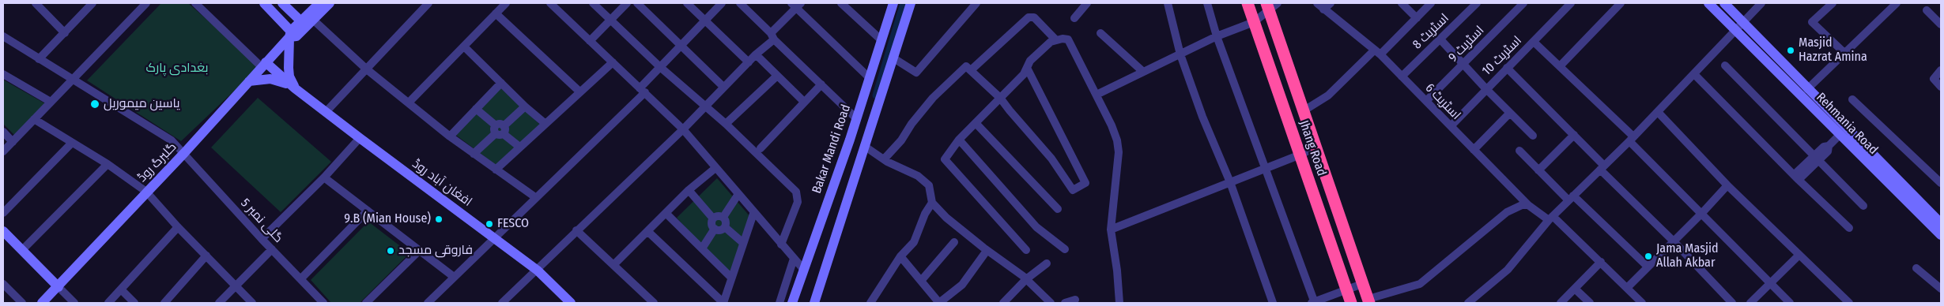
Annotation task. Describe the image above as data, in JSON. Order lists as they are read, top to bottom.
{
  "streets": {
    "highway": ["Jhang Road"],
    "main road": [
      "Rehmania Road",
      "Bakar Mandi Road",
      "گلبرگ روڈ",
      "افغان آباد روڈ"
    ],
    "street": [
      "اسٹریٹ 8",
      "اسٹریٹ 9",
      "اسٹریٹ 10",
      "اسٹریٹ 6",
      "گلی نمبر 5"
    ]
  },
  "crossings": [
    ["اسٹریٹ 8", "اسٹریٹ 6"],
    ["اسٹریٹ 9", "اسٹریٹ 6"],
    ["اسٹریٹ 10", "اسٹریٹ 6"],
    ["گلبرگ روڈ", "گلی نمبر 5"]
  ],
  "parks": ["بغدادی پارک"],
  "places": [
    "Masjid Hazrat Amina",
    "یاسین میموریل",
    "9.B (Mian House)",
    "FESCO",
    "فاروقی مسجد",
    "Jama Masjid Allah Akbar"
  ]
}
